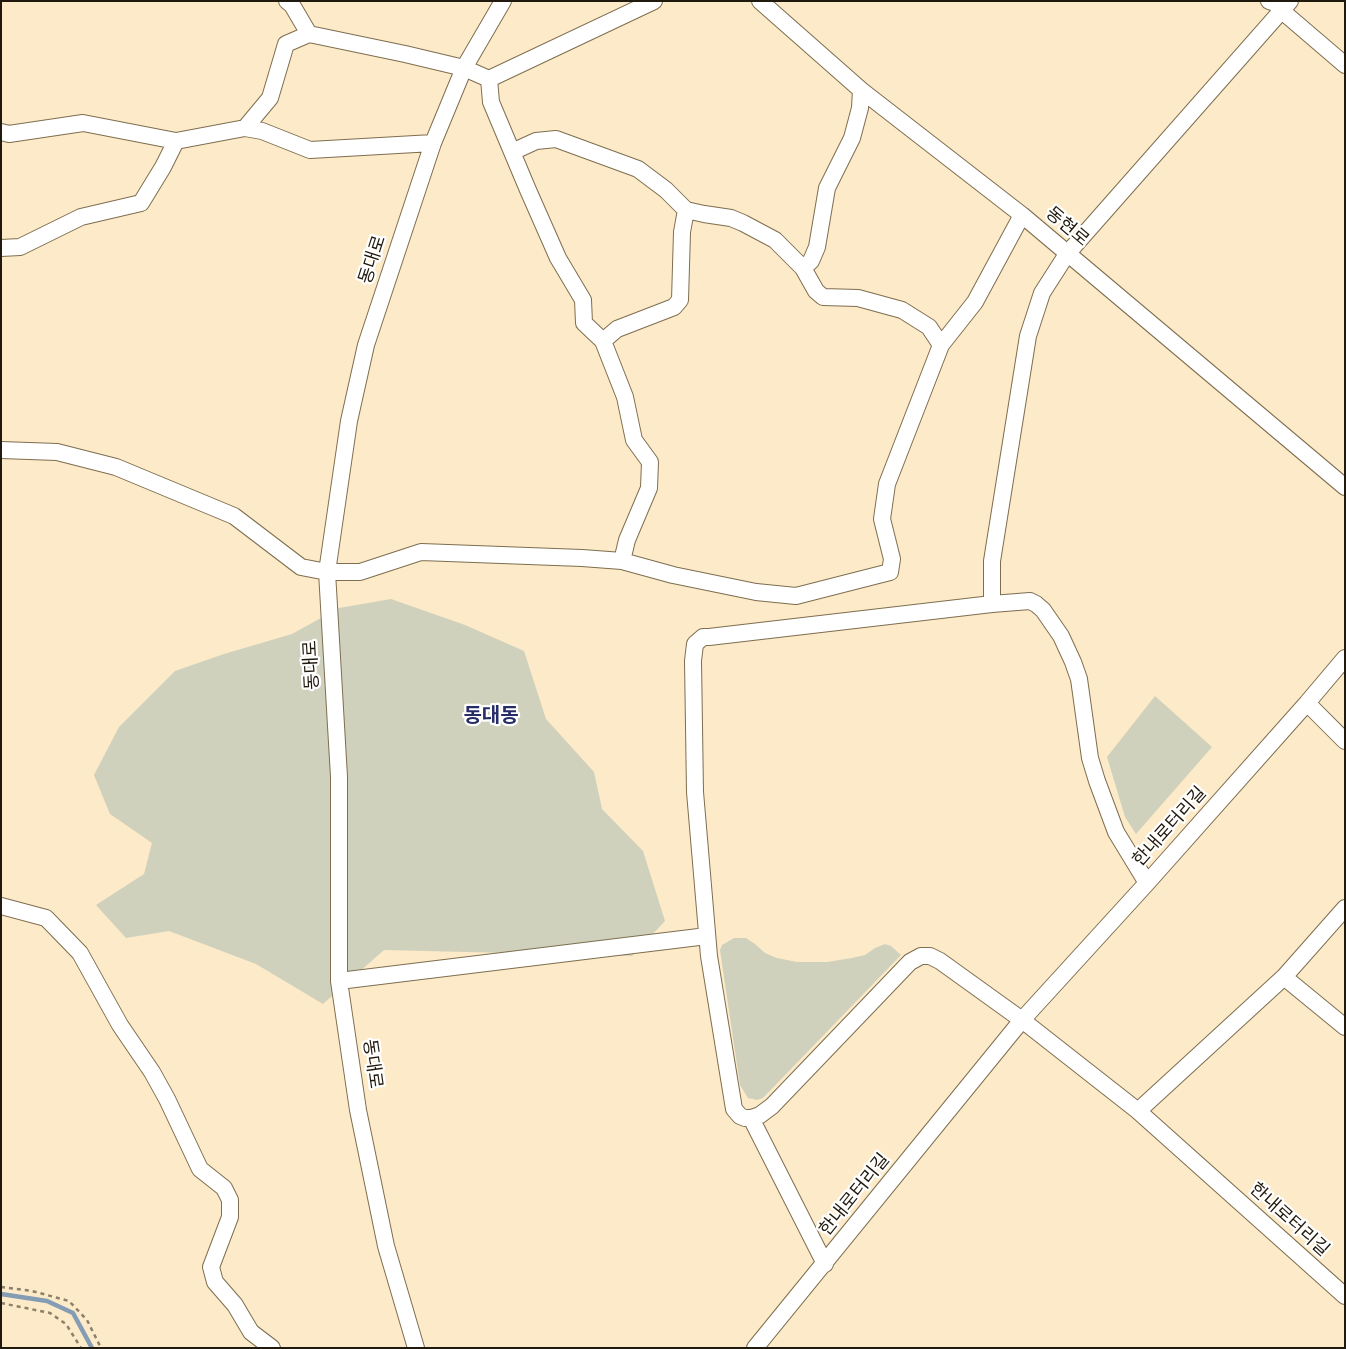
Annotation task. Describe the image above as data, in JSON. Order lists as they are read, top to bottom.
{
  "streets": {
    "street": ["동현로", "동대로", "한내로터리길"]
  },
  "districts": ["동대동"]
}
